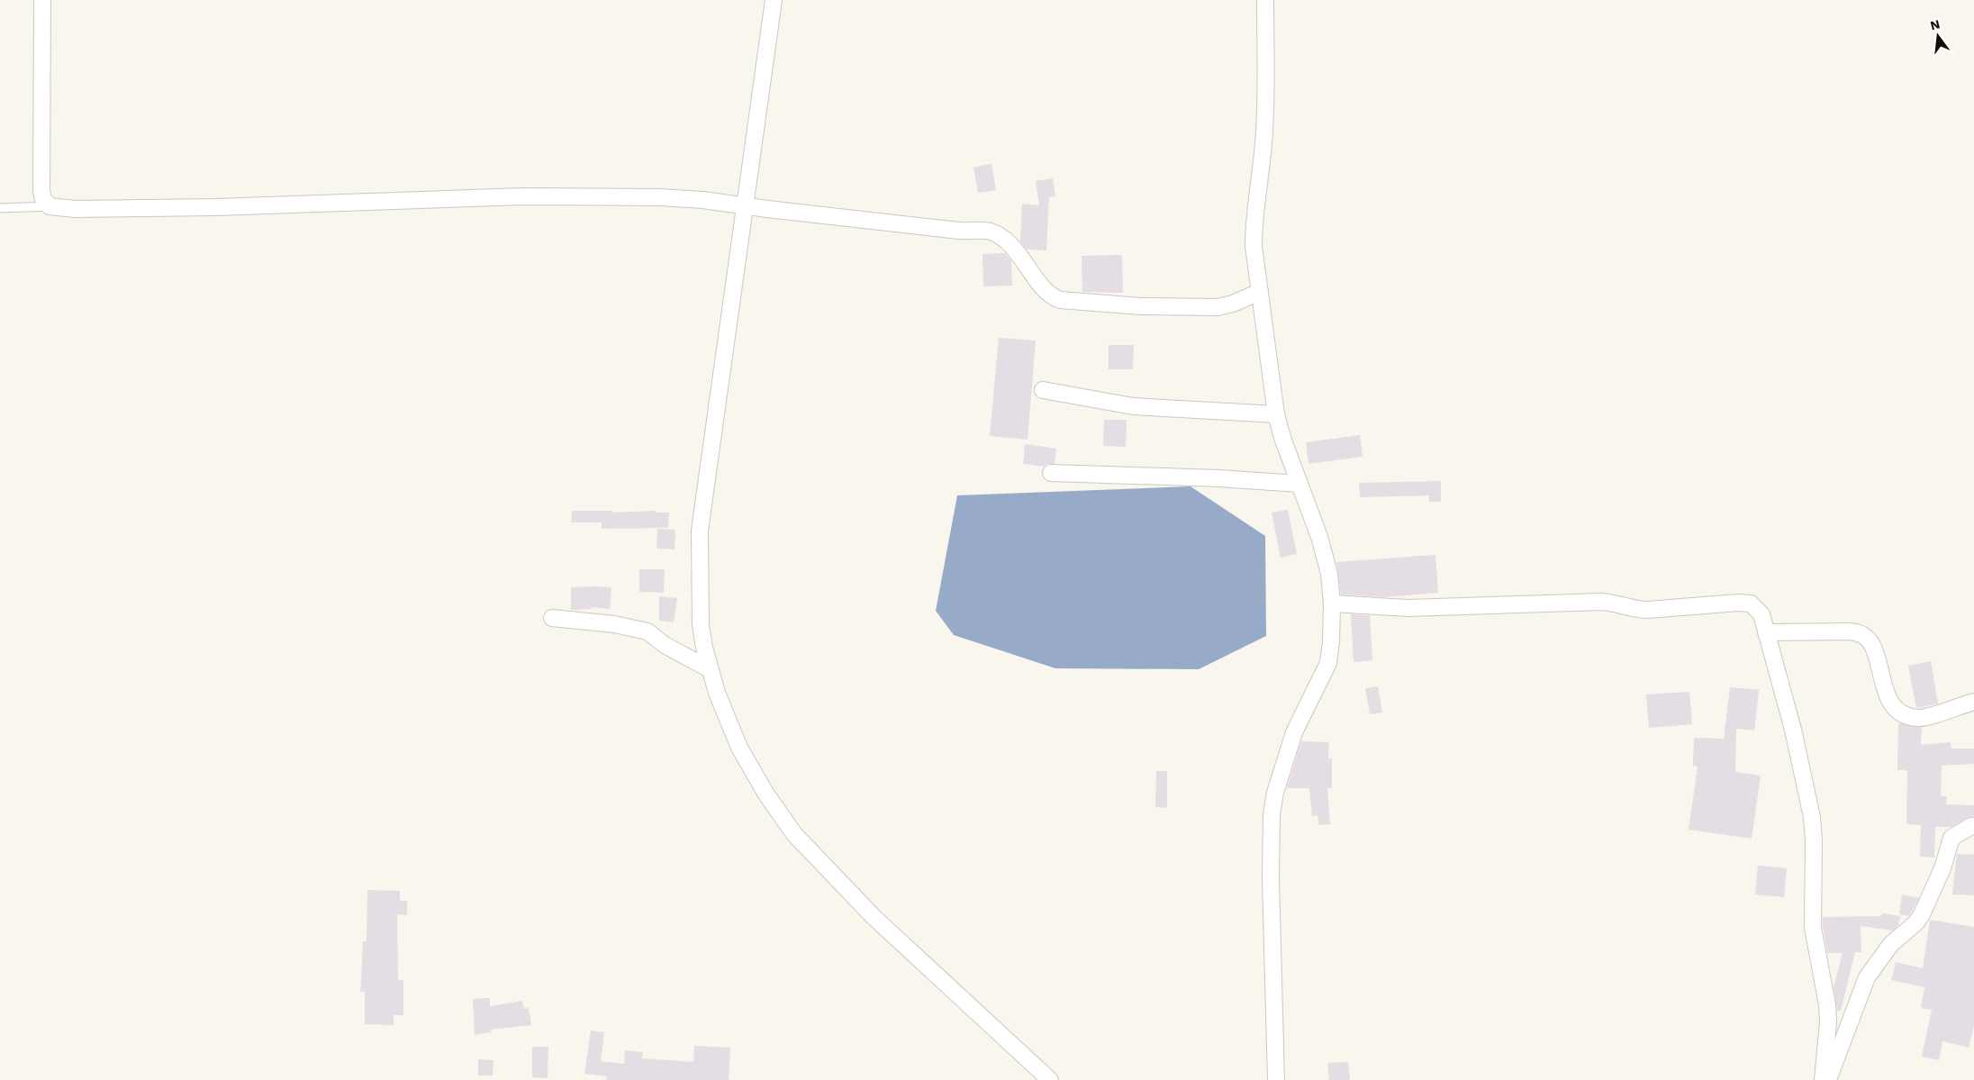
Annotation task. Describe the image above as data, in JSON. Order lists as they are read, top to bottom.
{
  "north": "top"
}
